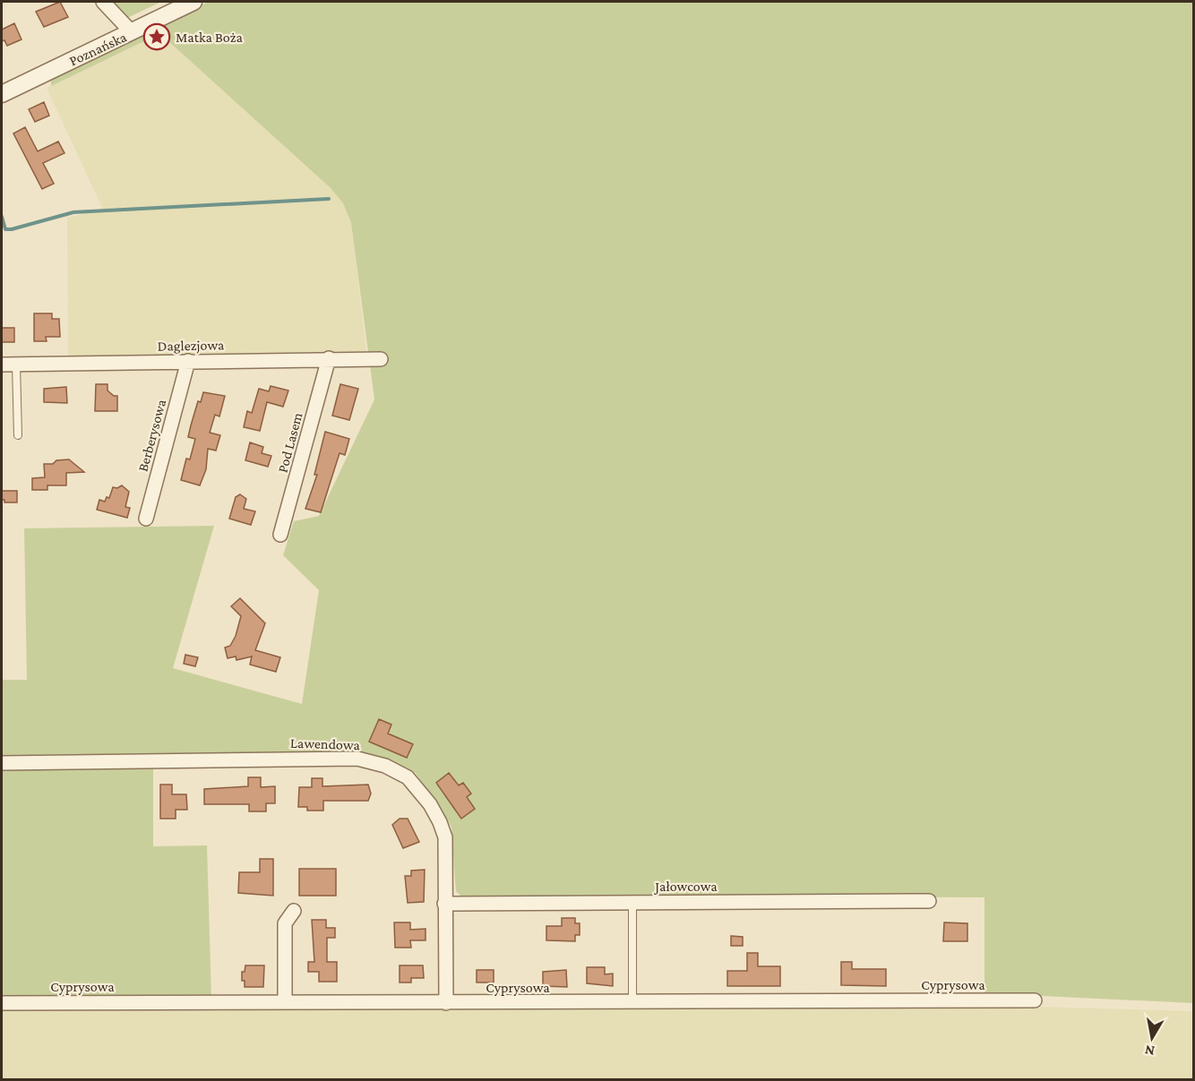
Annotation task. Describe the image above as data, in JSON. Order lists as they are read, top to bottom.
{
  "streets": {
    "street": [
      "Poznańska",
      "Daglezjowa",
      "Berberysowa",
      "Pod Lasem",
      "Lawendowa",
      "Jałowcowa",
      "Cyprysowa"
    ]
  },
  "crossings": [
    ["Daglezjowa", "Berberysowa"],
    ["Daglezjowa", "Pod Lasem"],
    ["Lawendowa", "Jałowcowa"],
    ["Lawendowa", "Cyprysowa"]
  ],
  "places": {
    "place": ["Matka Boża"]
  },
  "north": "bottom"
}
